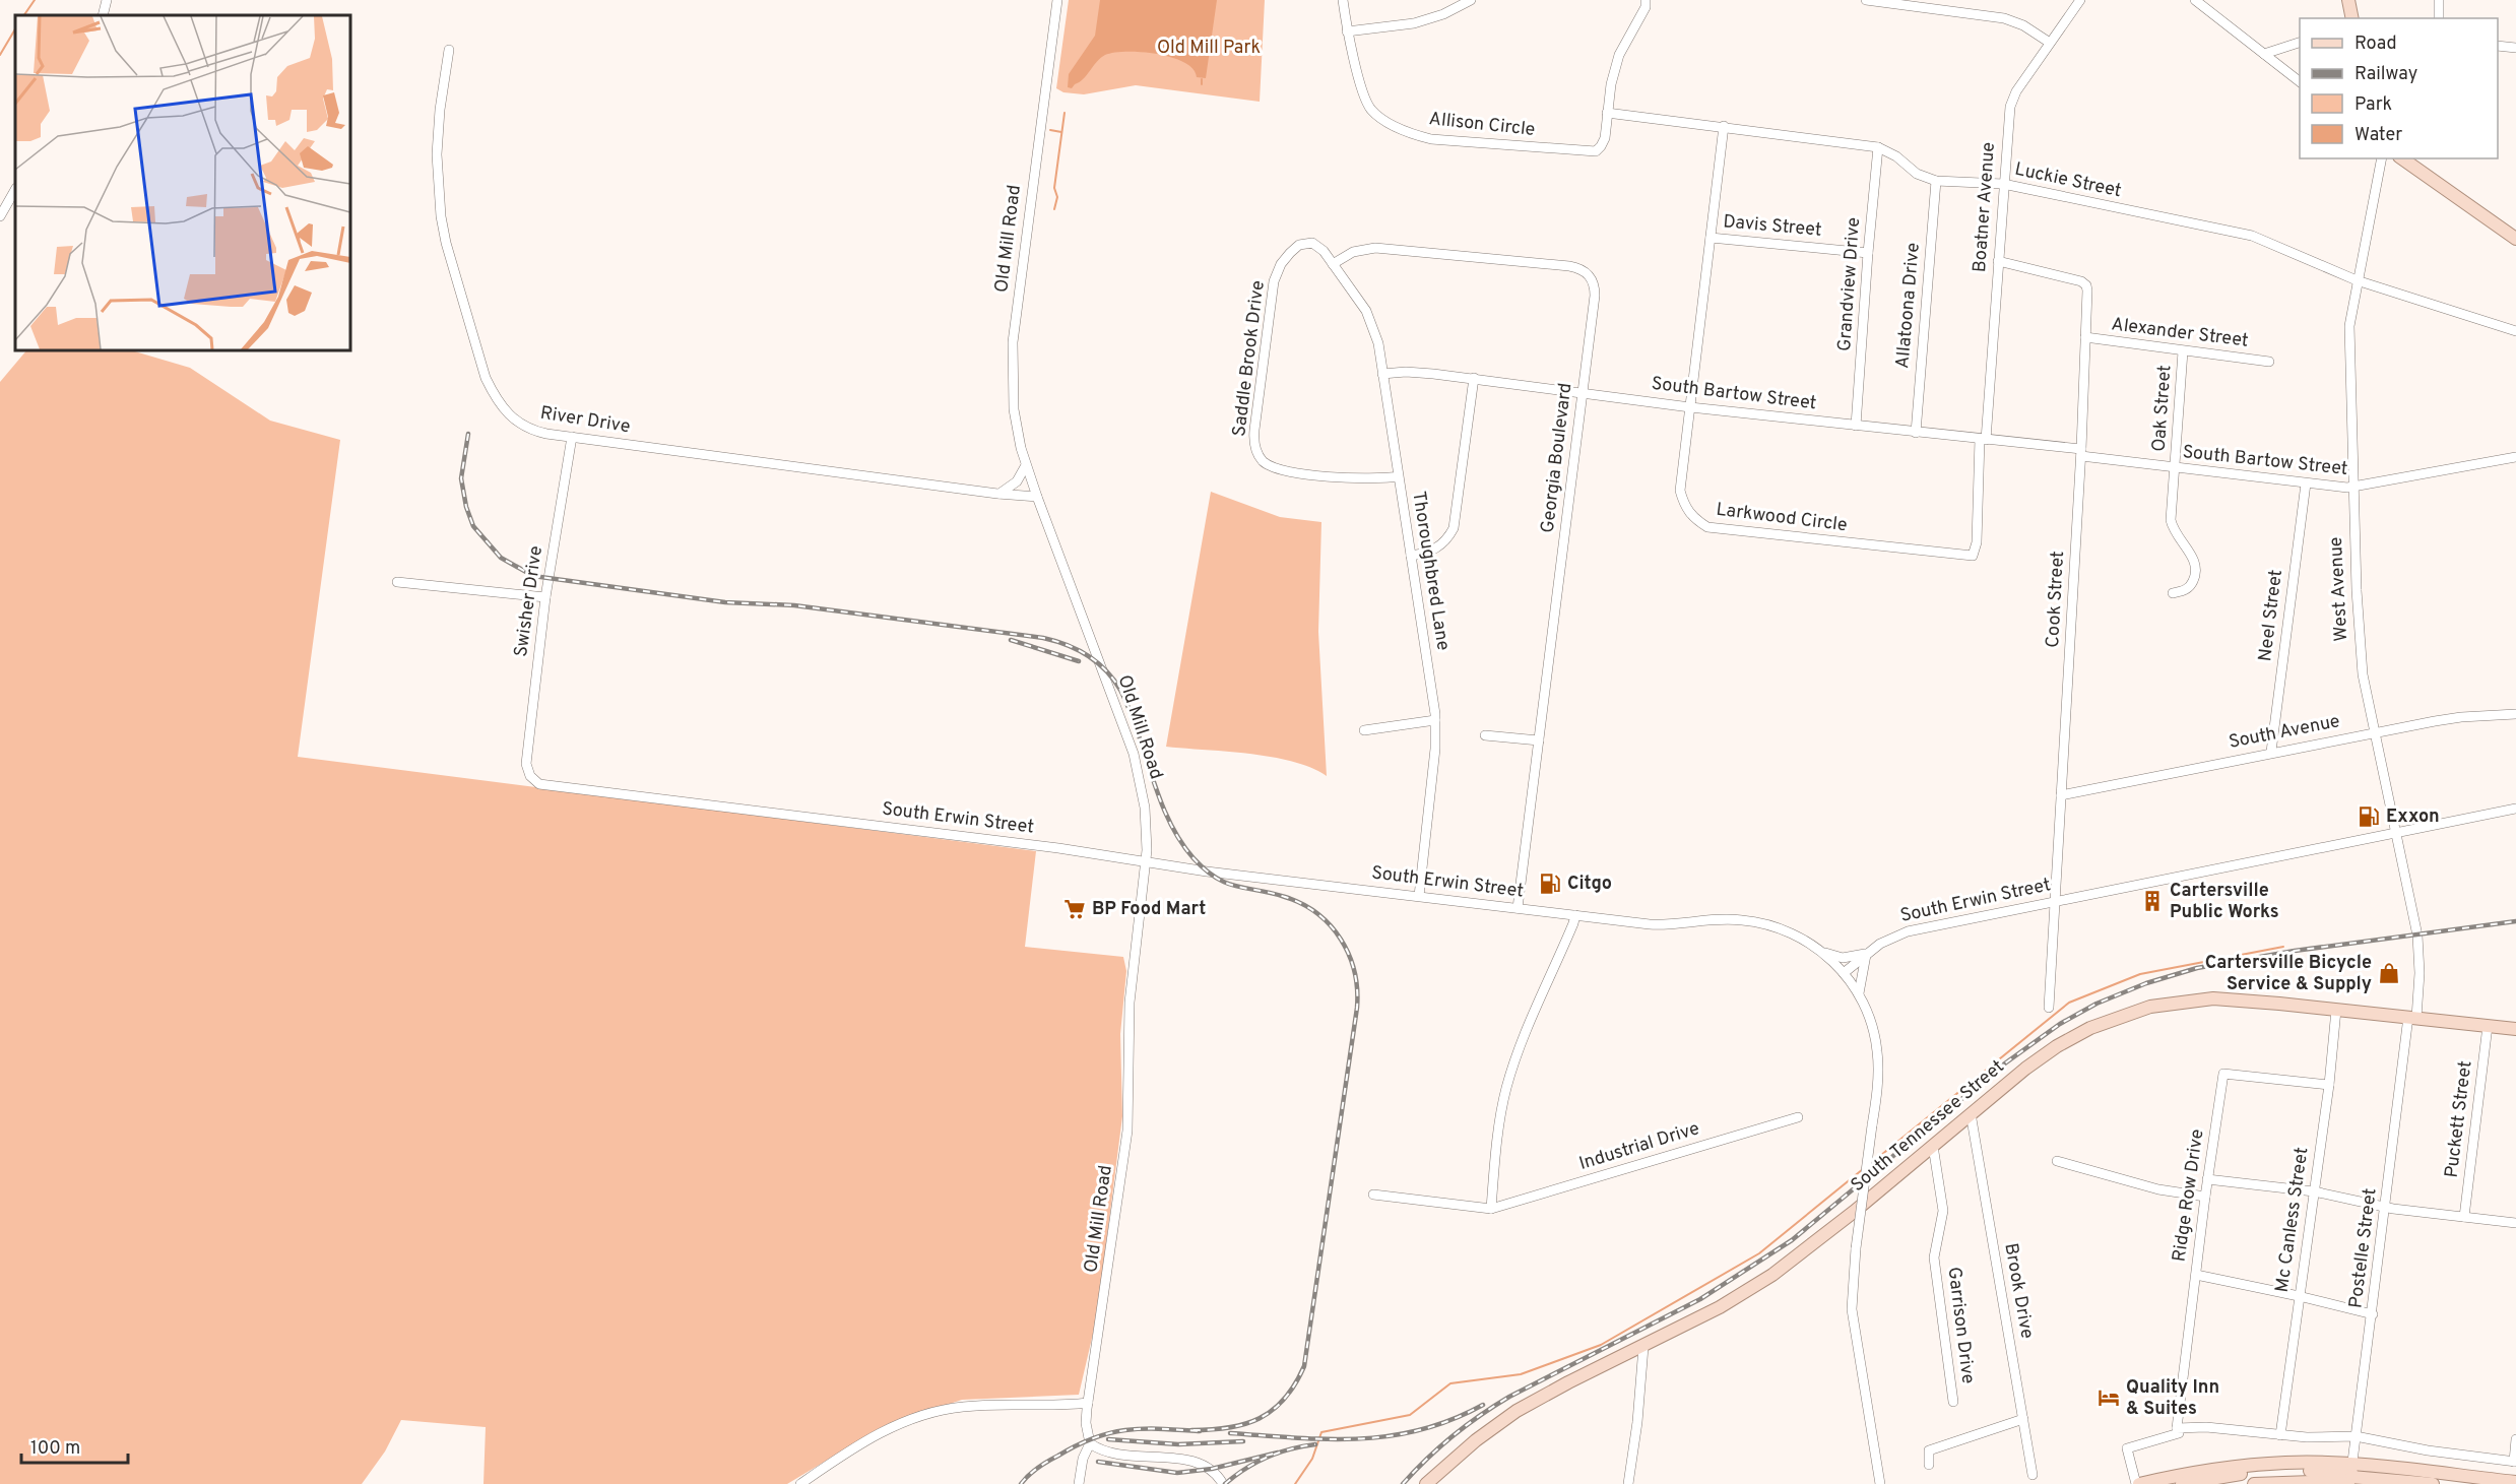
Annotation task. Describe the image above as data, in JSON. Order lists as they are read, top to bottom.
{
  "streets": {
    "main road": ["South Tennessee Street"],
    "street": [
      "Allison Circle",
      "Luckie Street",
      "Boatner Avenue",
      "Davis Street",
      "Old Mill Road",
      "Grandview Drive",
      "Allatoona Drive",
      "Alexander Street",
      "Saddle Brook Drive",
      "South Bartow Street",
      "Oak Street",
      "River Drive",
      "Georgia Boulevard",
      "Larkwood Circle",
      "Thoroughbred Lane",
      "West Avenue",
      "Cook Street",
      "Swisher Drive",
      "Neel Street",
      "South Avenue",
      "South Erwin Street",
      "Puckett Street",
      "Industrial Drive",
      "Ridge Row Drive",
      "Mc Canless Street",
      "Postelle Street",
      "Brook Drive",
      "Garrison Drive"
    ]
  },
  "crossings": [
    ["Allison Circle", "Luckie Street"],
    ["Luckie Street", "Boatner Avenue"],
    ["Luckie Street", "Grandview Drive"],
    ["Luckie Street", "Allatoona Drive"],
    ["Luckie Street", "Larkwood Circle"],
    ["Luckie Street", "West Avenue"],
    ["Boatner Avenue", "South Bartow Street"],
    ["Boatner Avenue", "Larkwood Circle"],
    ["Boatner Avenue", "Cook Street"],
    ["Davis Street", "Grandview Drive"],
    ["Davis Street", "Larkwood Circle"],
    ["Old Mill Road", "River Drive"],
    ["Old Mill Road", "South Erwin Street"],
    ["Grandview Drive", "South Bartow Street"],
    ["Allatoona Drive", "South Bartow Street"],
    ["Alexander Street", "Oak Street"],
    ["Alexander Street", "Cook Street"],
    ["Saddle Brook Drive", "Georgia Boulevard"],
    ["Saddle Brook Drive", "Thoroughbred Lane"],
    ["South Bartow Street", "Oak Street"],
    ["South Bartow Street", "Georgia Boulevard"],
    ["South Bartow Street", "Larkwood Circle"],
    ["South Bartow Street", "Thoroughbred Lane"],
    ["South Bartow Street", "West Avenue"],
    ["South Bartow Street", "Cook Street"],
    ["South Bartow Street", "Neel Street"],
    ["River Drive", "Swisher Drive"],
    ["Georgia Boulevard", "Thoroughbred Lane"],
    ["Georgia Boulevard", "South Erwin Street"],
    ["Thoroughbred Lane", "South Erwin Street"],
    ["West Avenue", "South Avenue"],
    ["West Avenue", "South Erwin Street"],
    ["West Avenue", "South Tennessee Street"],
    ["West Avenue", "Postelle Street"],
    ["Cook Street", "South Avenue"],
    ["Cook Street", "South Erwin Street"],
    ["Swisher Drive", "South Erwin Street"],
    ["Neel Street", "South Avenue"],
    ["Puckett Street", "South Tennessee Street"],
    ["South Tennessee Street", "Mc Canless Street"],
    ["South Tennessee Street", "Postelle Street"],
    ["South Tennessee Street", "Brook Drive"],
    ["South Tennessee Street", "Garrison Drive"],
    ["Ridge Row Drive", "Mc Canless Street"]
  ],
  "parks": ["Old Mill Park"],
  "places": {
    "fuel station": ["Exxon", "Citgo"],
    "building": ["Cartersville Public Works"],
    "supermarket": ["BP Food Mart"],
    "shop": ["Cartersville Bicycle Service & Supply"],
    "hotel": ["Quality Inn & Suites"]
  },
  "legend": [
    "Road",
    "Railway",
    "Park",
    "Water"
  ],
  "scale_bar": "100 m"
}
